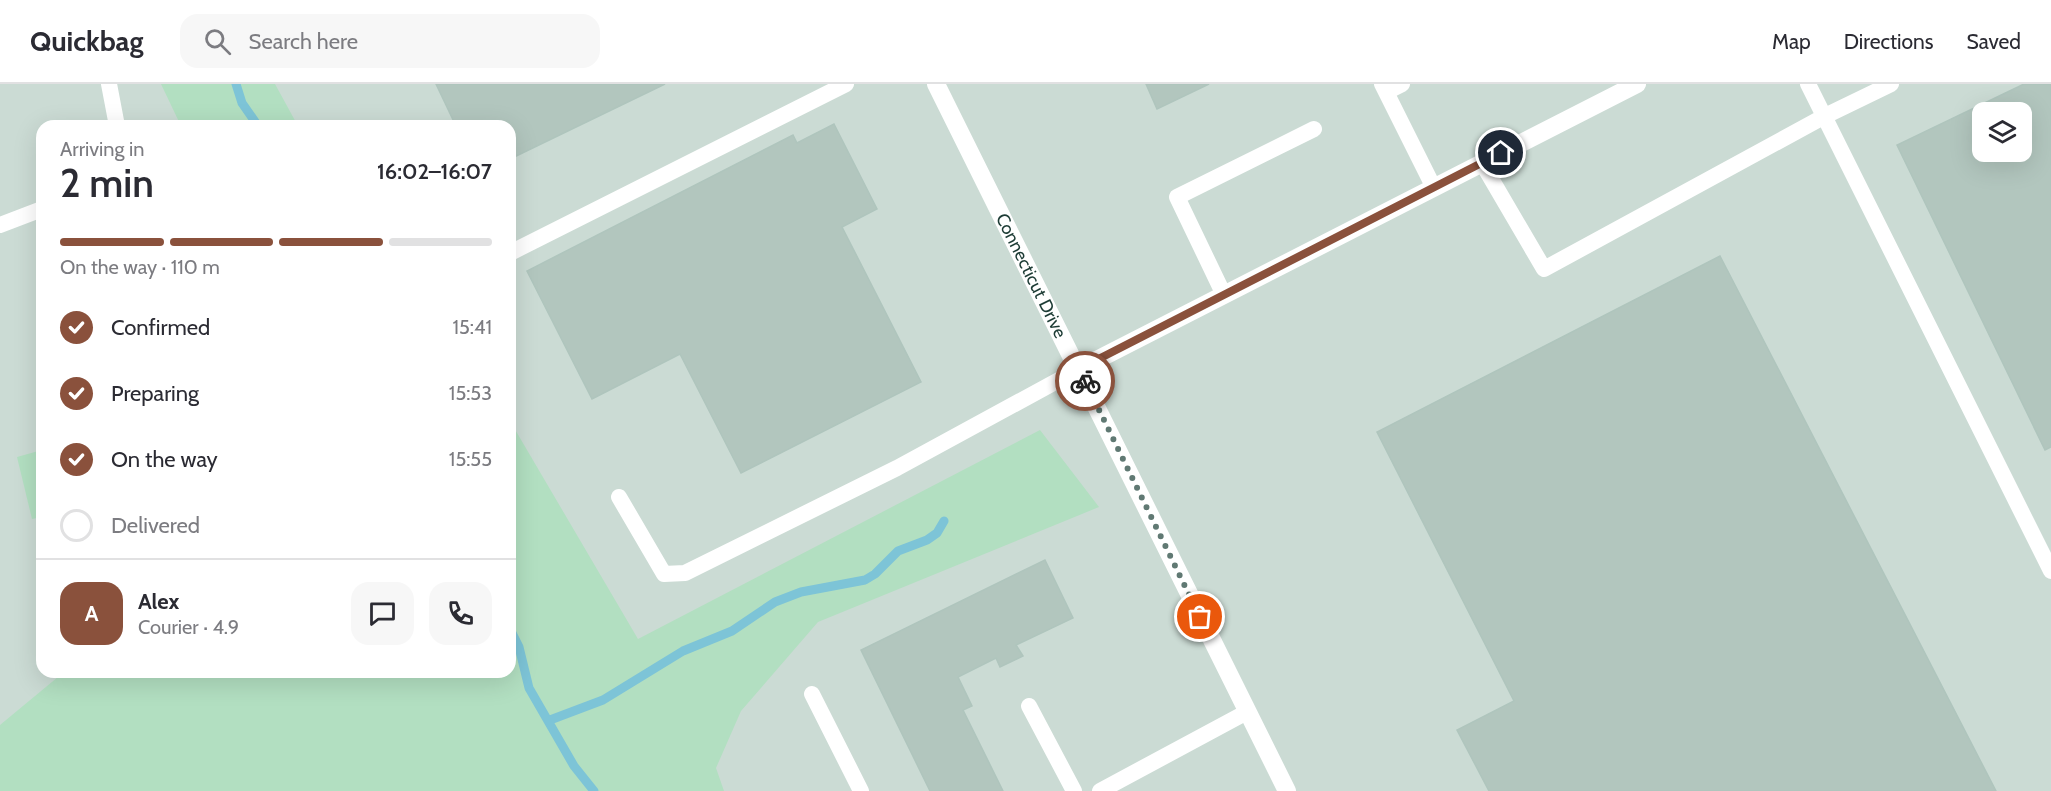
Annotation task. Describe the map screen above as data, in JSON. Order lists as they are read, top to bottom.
{
  "streets": {
    "street": ["Connecticut Drive"]
  },
  "page": {
    "header": "Quickbag",
    "search": "Search here",
    "nav": ["Map", "Directions", "Saved"],
    "heading": ["2 min", "Arriving in", "16:02–16:07"],
    "panel": ["Alex", "Courier · 4.9"],
    "bar": "On the way · 110 m",
    "list": [
      ["Confirmed", "15:41"],
      ["Preparing", "15:53"],
      ["On the way", "15:55"],
      "Delivered"
    ],
    "round": "A"
  }
}
